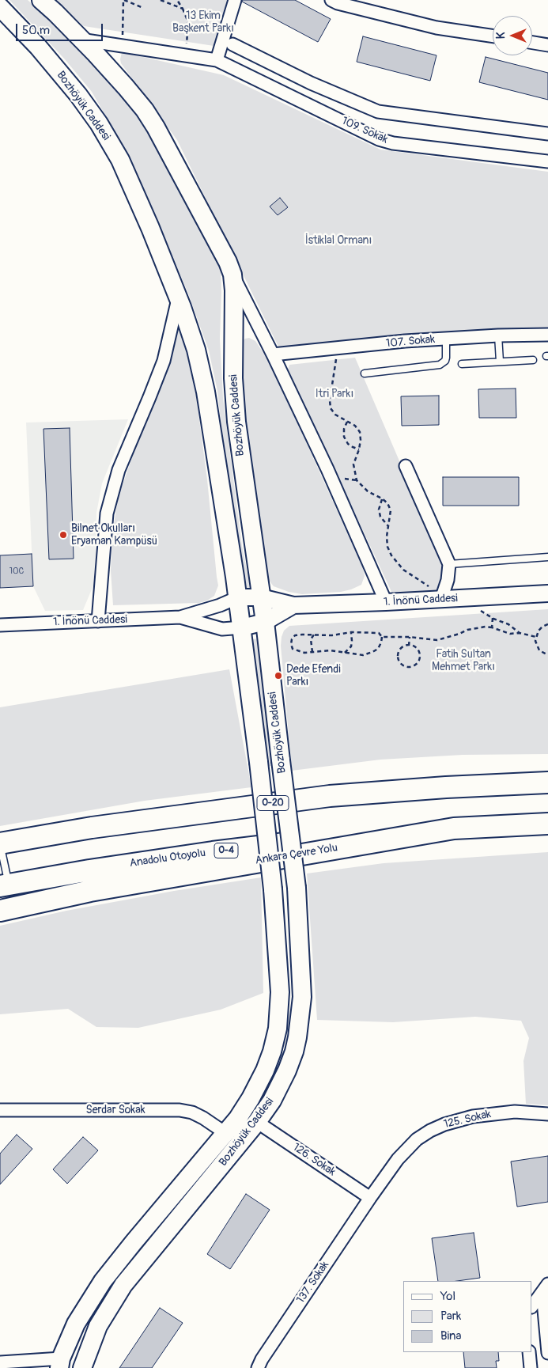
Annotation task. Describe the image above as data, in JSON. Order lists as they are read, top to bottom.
{
  "streets": {
    "highway": [
      "O-20",
      "O-4",
      "Ankara Çevre Yolu",
      "Anadolu Otoyolu"
    ],
    "main road": ["Bozhöyük Caddesi"],
    "street": [
      "109. Sokak",
      "107. Sokak",
      "1. İnönü Caddesi",
      "Serdar Sokak",
      "125. Sokak",
      "126. Sokak",
      "137. Sokak"
    ]
  },
  "crossings": [
    ["Bozhöyük Caddesi", "109. Sokak"],
    ["Bozhöyük Caddesi", "1. İnönü Caddesi"],
    ["Bozhöyük Caddesi", "Serdar Sokak"],
    ["Bozhöyük Caddesi", "126. Sokak"],
    ["Ankara Çevre Yolu", "Anadolu Otoyolu"],
    ["125. Sokak", "126. Sokak"],
    ["125. Sokak", "137. Sokak"],
    ["126. Sokak", "137. Sokak"]
  ],
  "parks": [
    "13 Ekim Başkent Parkı",
    "İstiklal Ormanı",
    "Itri Parkı",
    "Fatih Sultan Mehmet Parkı"
  ],
  "places": ["Bilnet Okulları Eryaman Kampüsü", "Dede Efendi Parkı"],
  "house_numbers": ["10C"],
  "legend": ["Yol", "Park", "Bina"],
  "scale_bar": "50 m",
  "north": "left"
}
